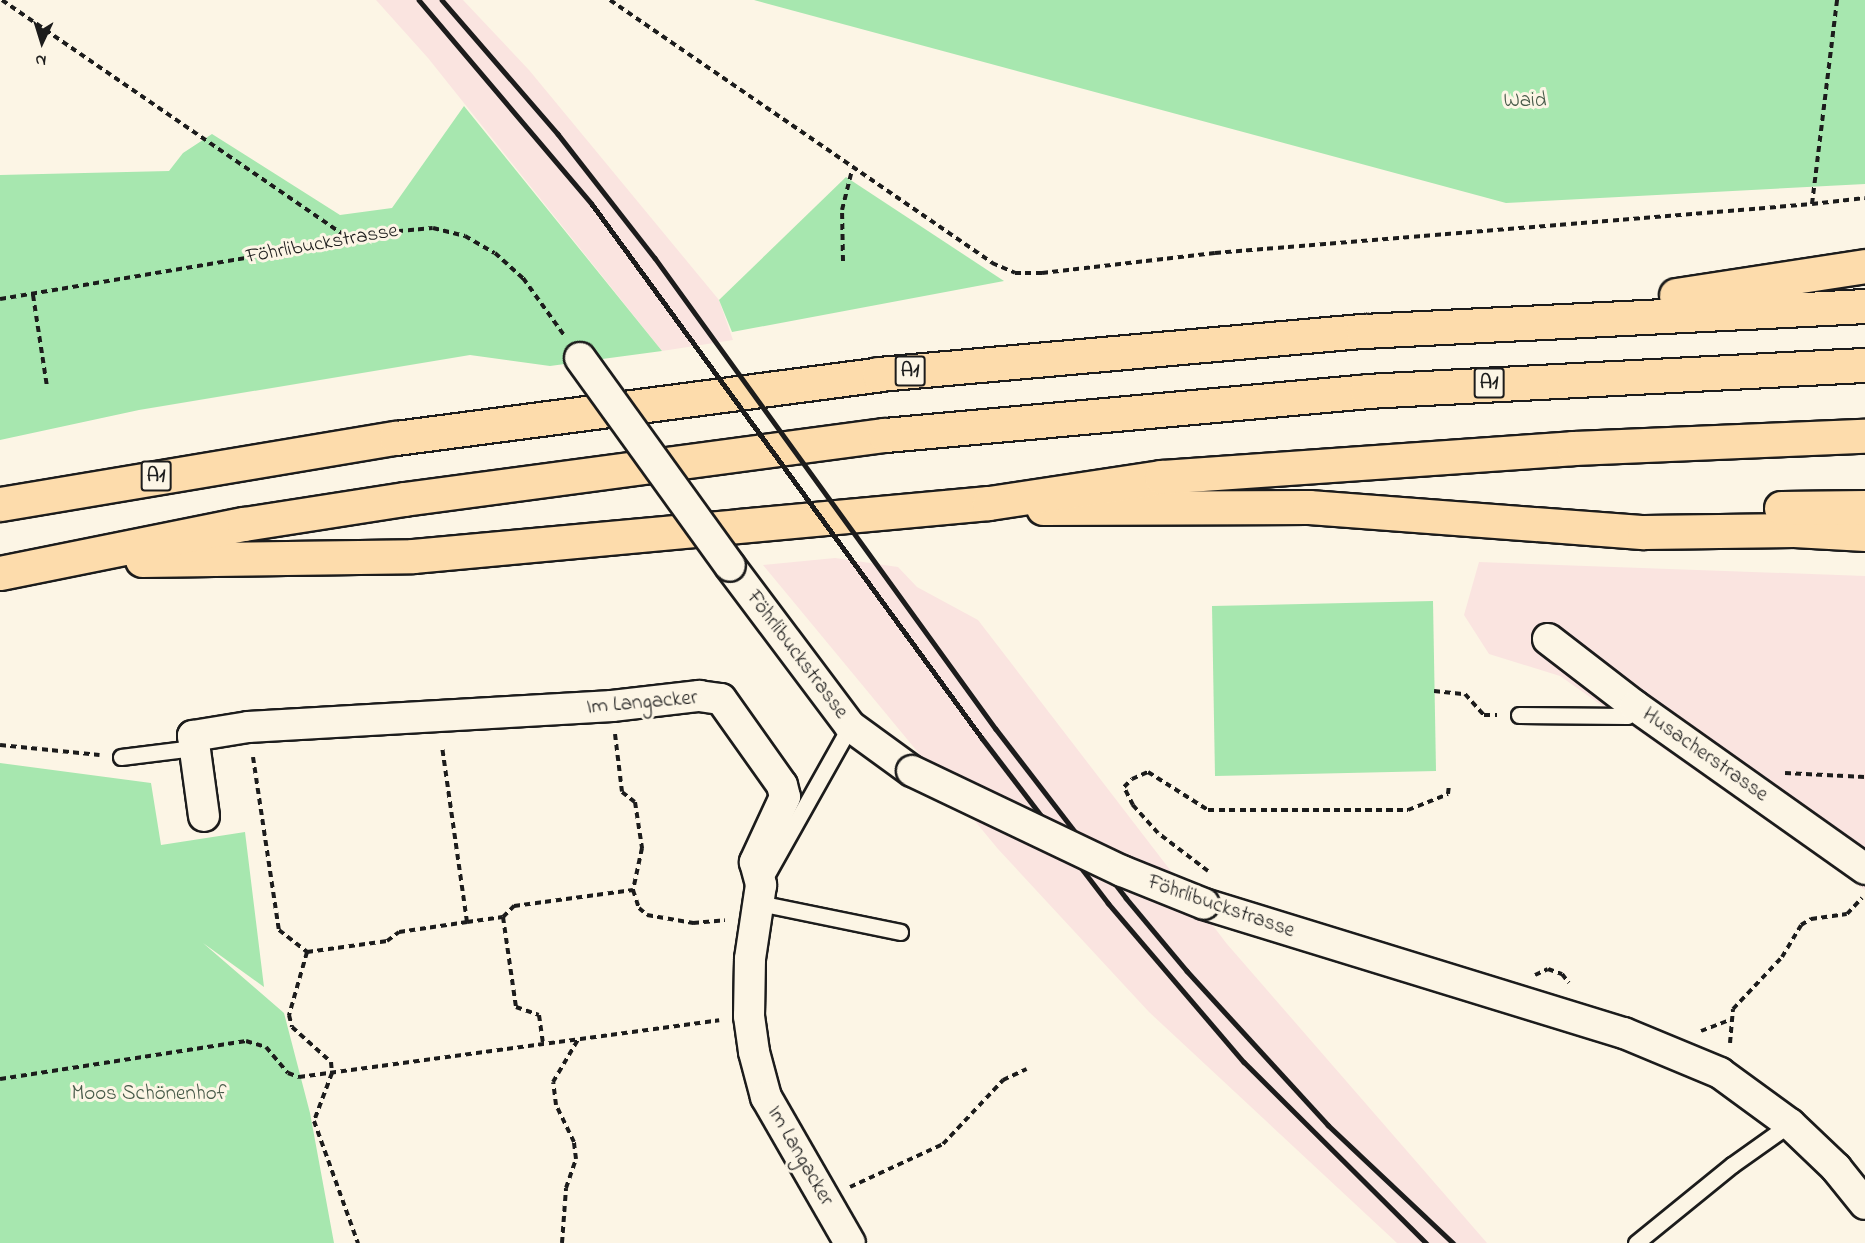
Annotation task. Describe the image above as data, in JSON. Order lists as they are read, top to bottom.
{
  "streets": {
    "highway": ["A1"],
    "street": ["Föhrlibuckstrasse", "Im Langacker", "Husacherstrasse"]
  },
  "parks": ["Waid", "Moos Schönenhof"],
  "north": "bottom"
}
